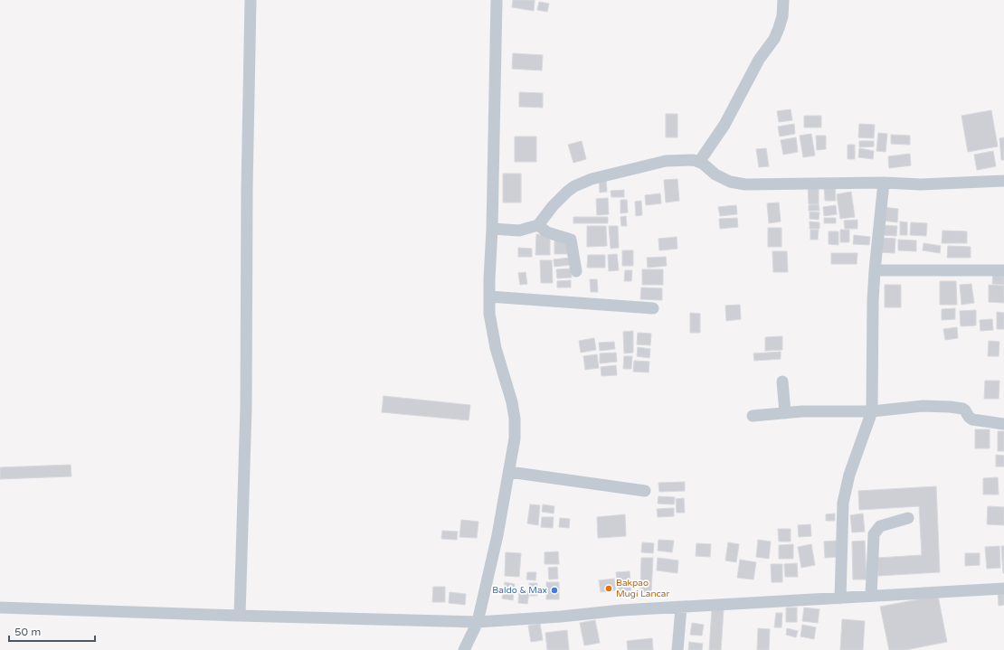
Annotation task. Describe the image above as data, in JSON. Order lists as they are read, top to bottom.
{
  "places": ["Bakpao Mugi Lancar", "Baldo & Max"],
  "scale_bar": "50 m"
}
